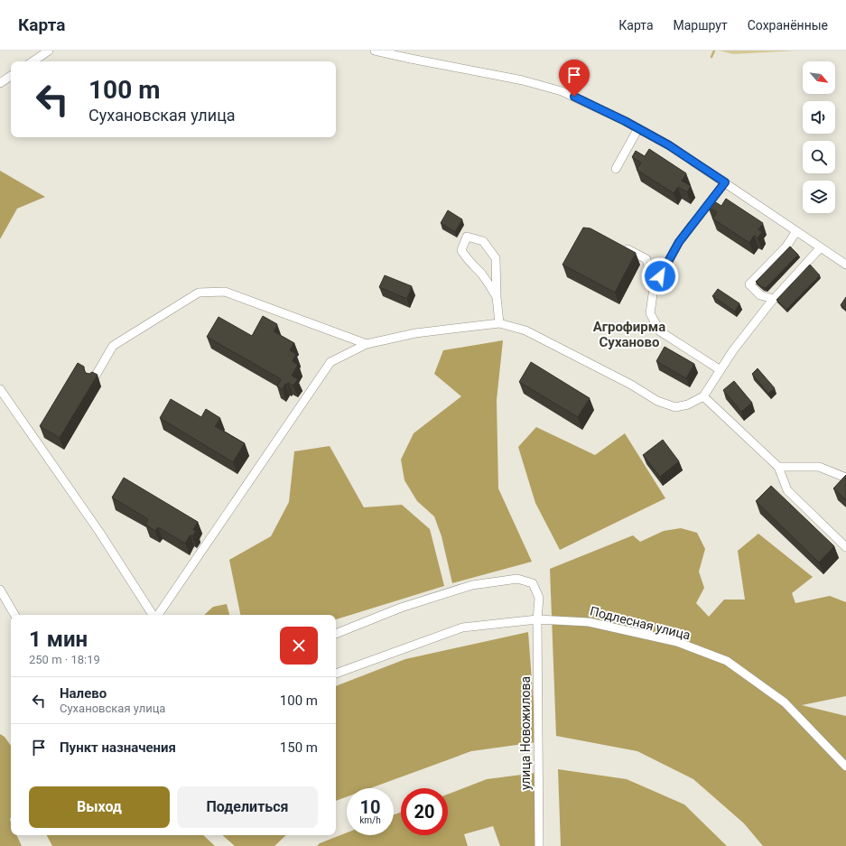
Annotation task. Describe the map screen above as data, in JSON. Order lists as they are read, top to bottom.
{
  "streets": {
    "street": ["Подлесная улица", "улица Новожилова"]
  },
  "crossings": [
    ["Подлесная улица", "улица Новожилова"]
  ],
  "districts": ["Агрофирма Суханово"],
  "north": "bottom right",
  "page": {
    "header": "Карта",
    "nav": ["Карта", "Маршрут", "Сохранённые"],
    "turn": ["100 m", "Сухановская улица"],
    "heading": ["1 мин", "250 m · 18:19"],
    "list": [
      {
        "name": "Налево",
        "note": "Сухановская улица",
        "value": "100 m"
      },
      {
        "name": "Пункт назначения",
        "value": "150 m"
      }
    ],
    "buttons": ["Выход", "Поделиться"],
    "speed": "10 km/h",
    "limit": "20"
  }
}
